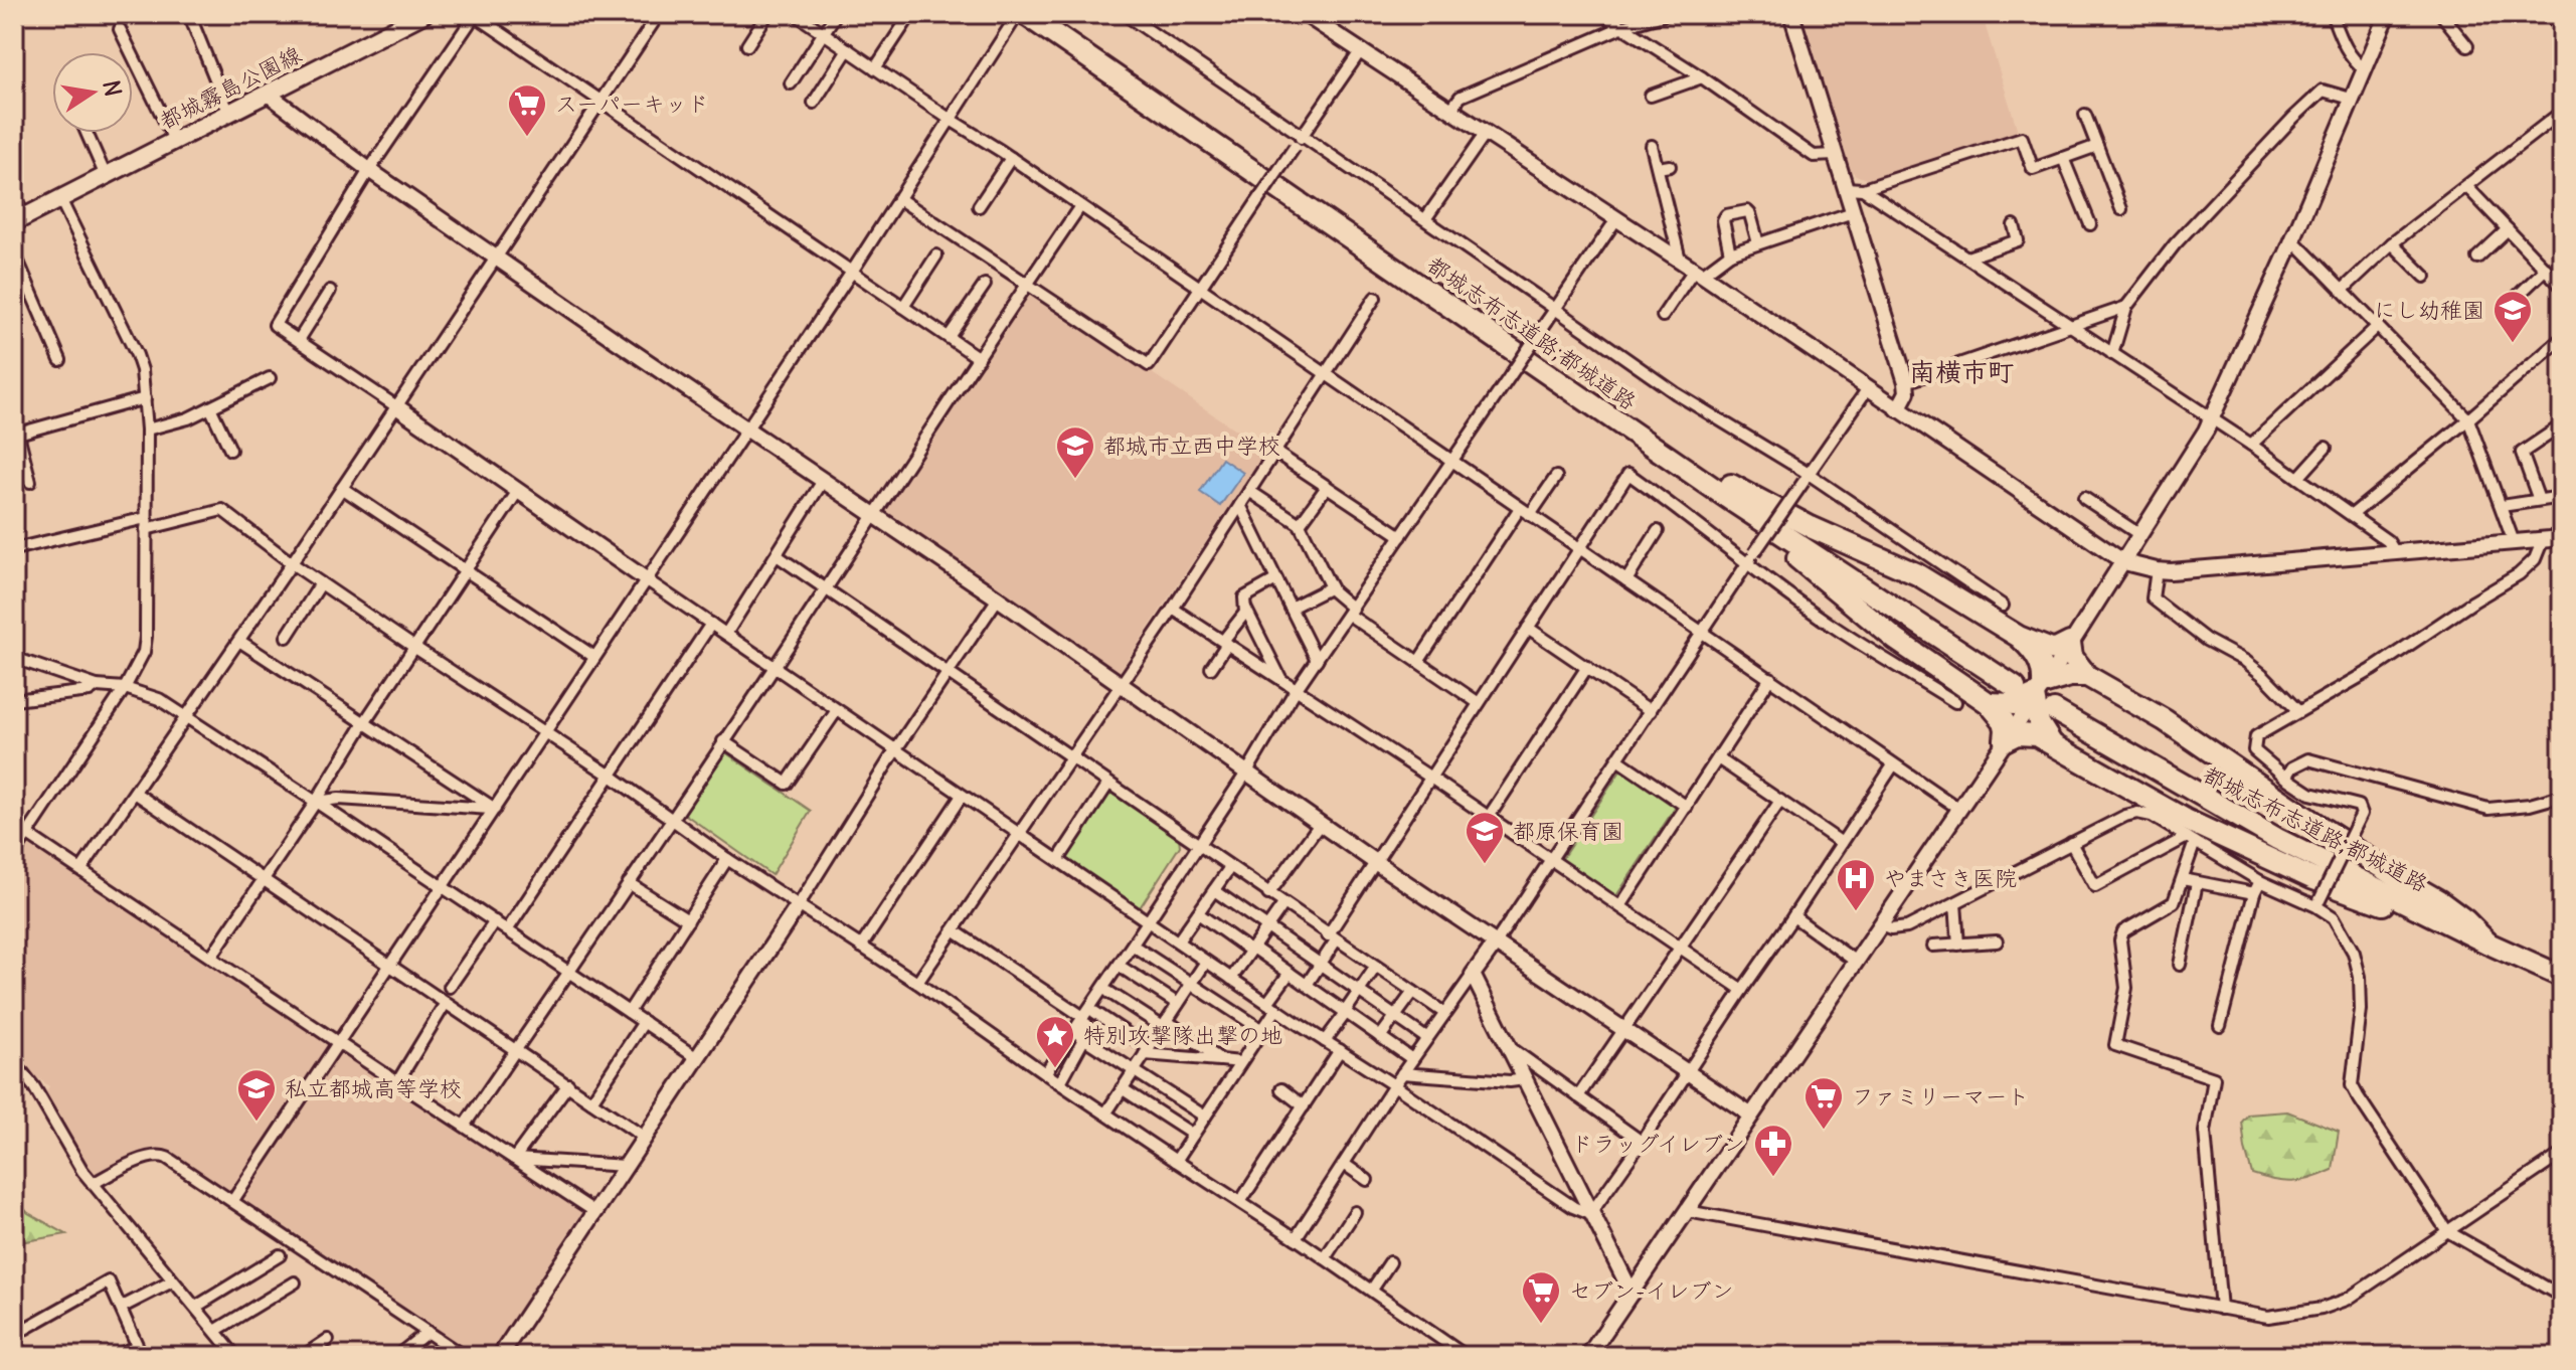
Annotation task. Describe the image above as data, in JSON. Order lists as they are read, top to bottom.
{
  "streets": {
    "highway": ["都城志布志道路;都城道路"],
    "main road": ["都城霧島公園線"]
  },
  "districts": ["南横市町"],
  "places": {
    "supermarket": ["スーパーキッド", "ファミリーマート", "セブン-イレブン"],
    "school or university": [
      "にし幼稚園",
      "都城市立西中学校",
      "都原保育園",
      "私立都城高等学校"
    ],
    "hospital": ["やまさき医院"],
    "place": ["特別攻撃隊出撃の地"],
    "pharmacy": ["ドラッグイレブン"]
  },
  "north": "right"
}
